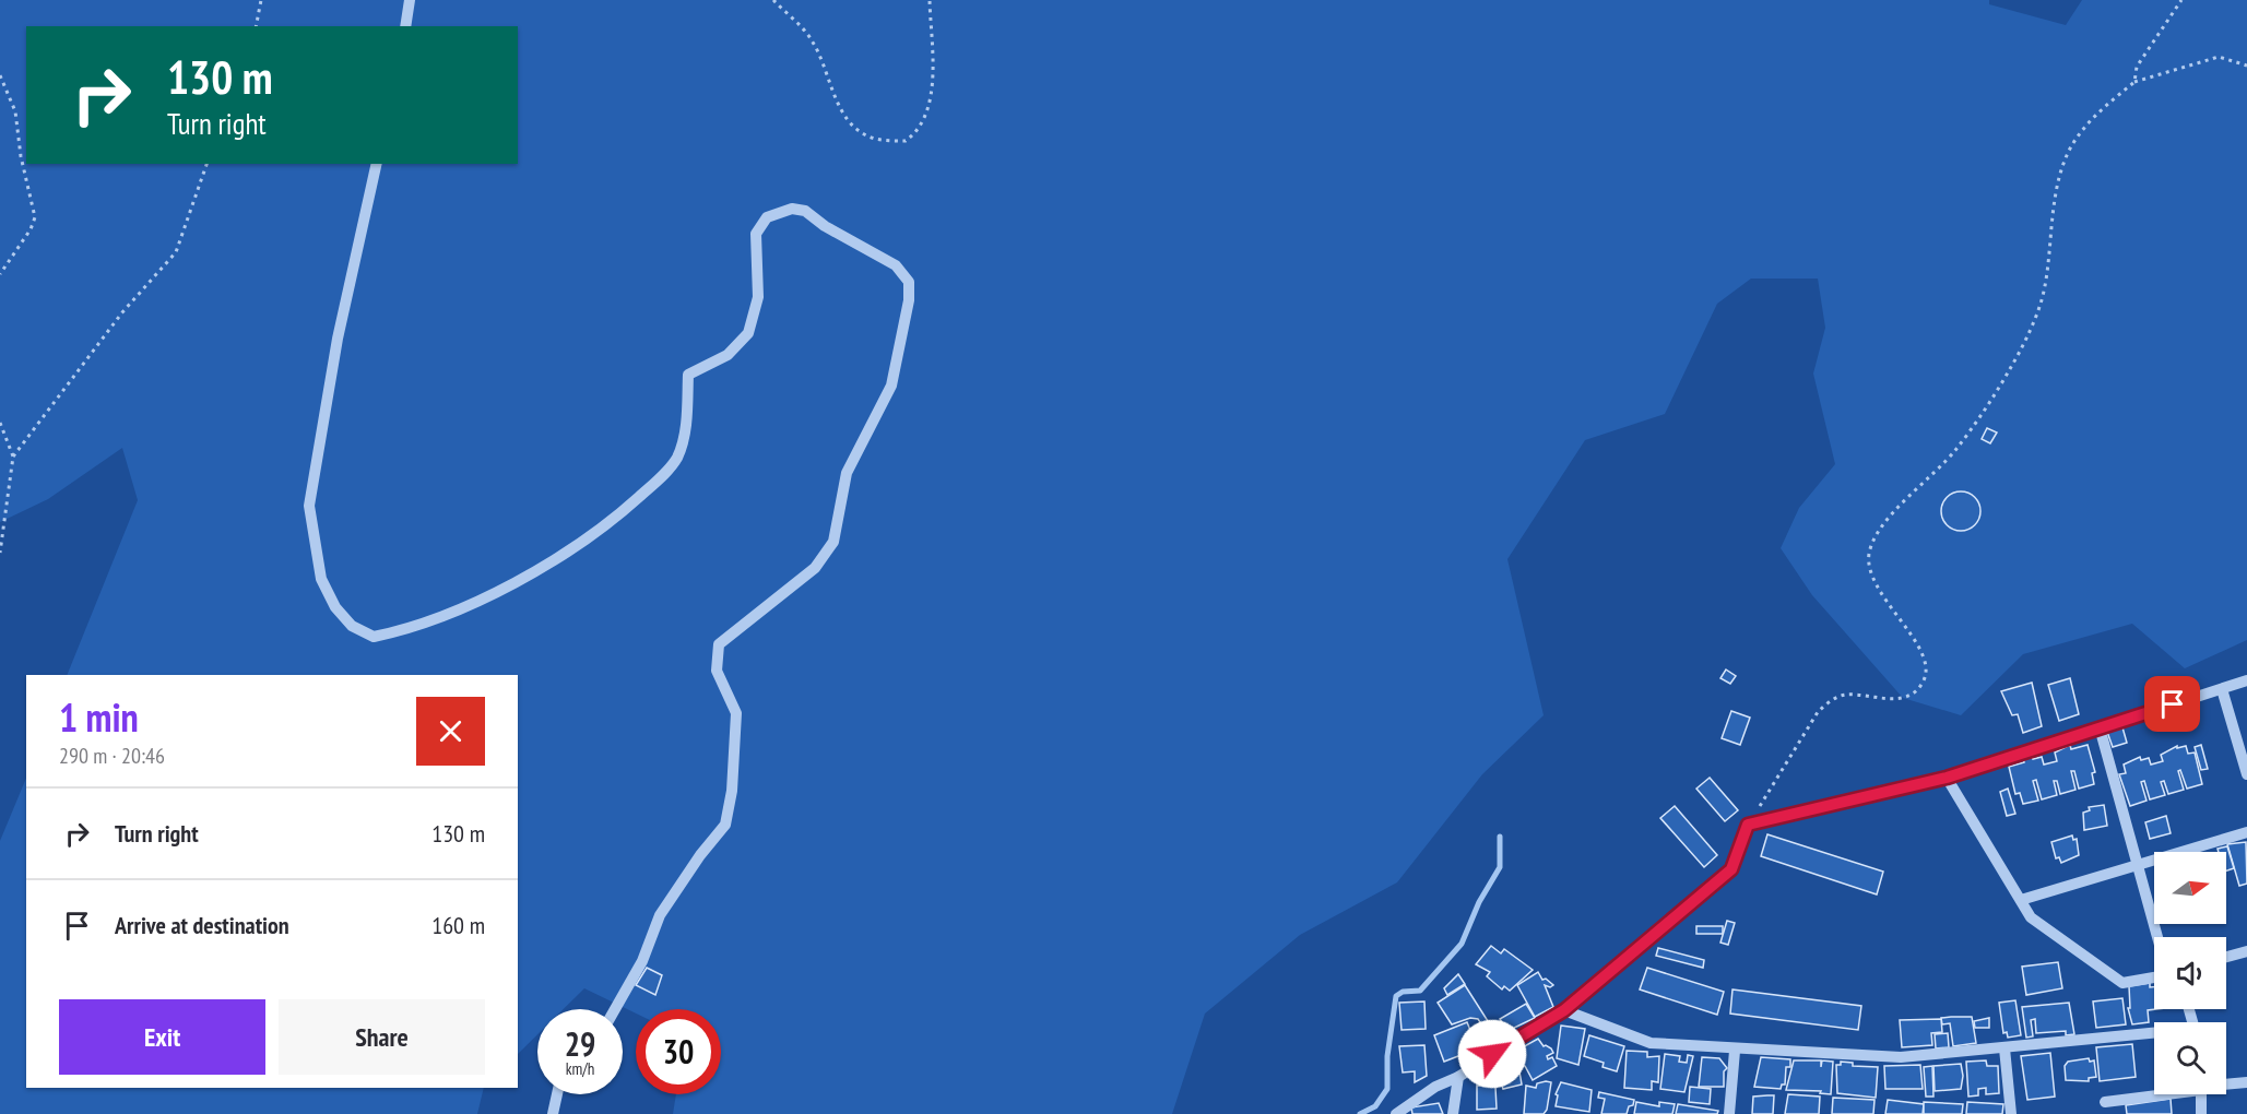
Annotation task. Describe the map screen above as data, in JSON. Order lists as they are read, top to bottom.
{
  "north": "right",
  "page": {
    "turn": ["130 m", "Turn right"],
    "heading": ["1 min", "290 m · 20:46"],
    "list": [
      {
        "name": "Turn right",
        "value": "130 m"
      },
      {
        "name": "Arrive at destination",
        "value": "160 m"
      }
    ],
    "buttons": ["Exit", "Share"],
    "speed": "29 km/h",
    "limit": "30"
  }
}
